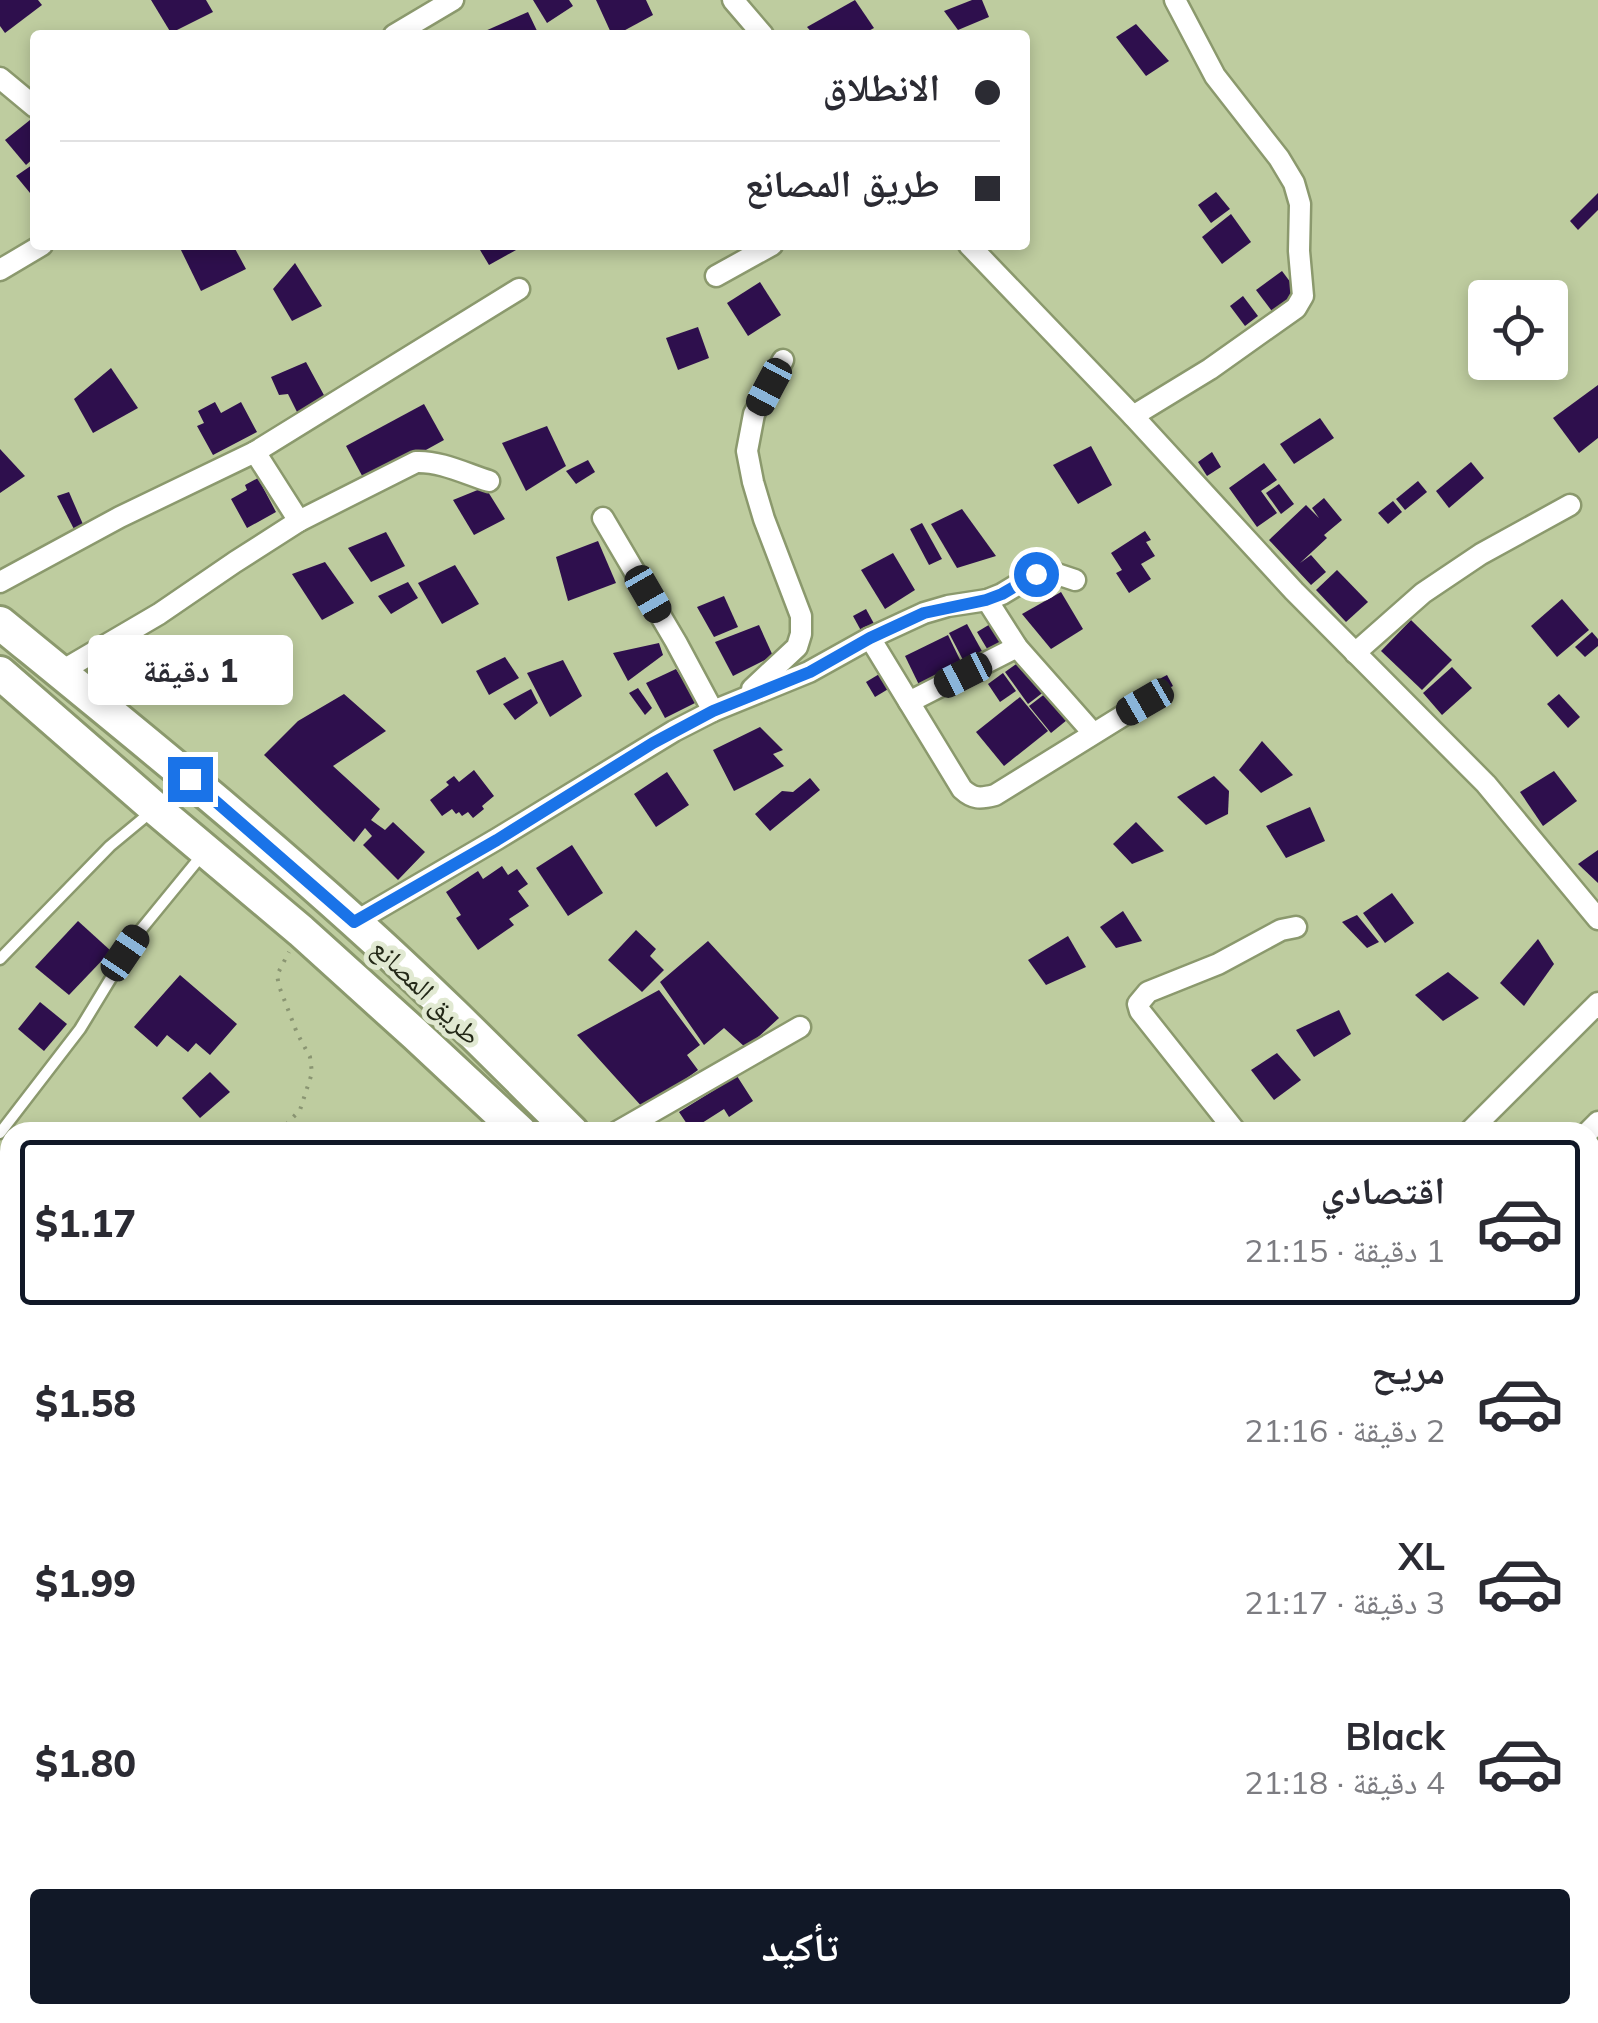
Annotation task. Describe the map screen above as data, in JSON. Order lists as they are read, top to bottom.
{
  "streets": {
    "main road": ["طريق المصانع"]
  },
  "page": {
    "banner": ["الانطلاق", "طريق المصانع"],
    "bubble": "1 دقيقة",
    "list": [
      {
        "name": "اقتصادي",
        "note": "1 دقيقة · 21:15",
        "value": "$1.17"
      },
      {
        "name": "مريح",
        "note": "2 دقيقة · 21:16",
        "value": "$1.58"
      },
      {
        "name": "XL",
        "note": "3 دقيقة · 21:17",
        "value": "$1.99"
      },
      {
        "name": "Black",
        "note": "4 دقيقة · 21:18",
        "value": "$1.80"
      }
    ],
    "buttons": "تأكيد"
  }
}
